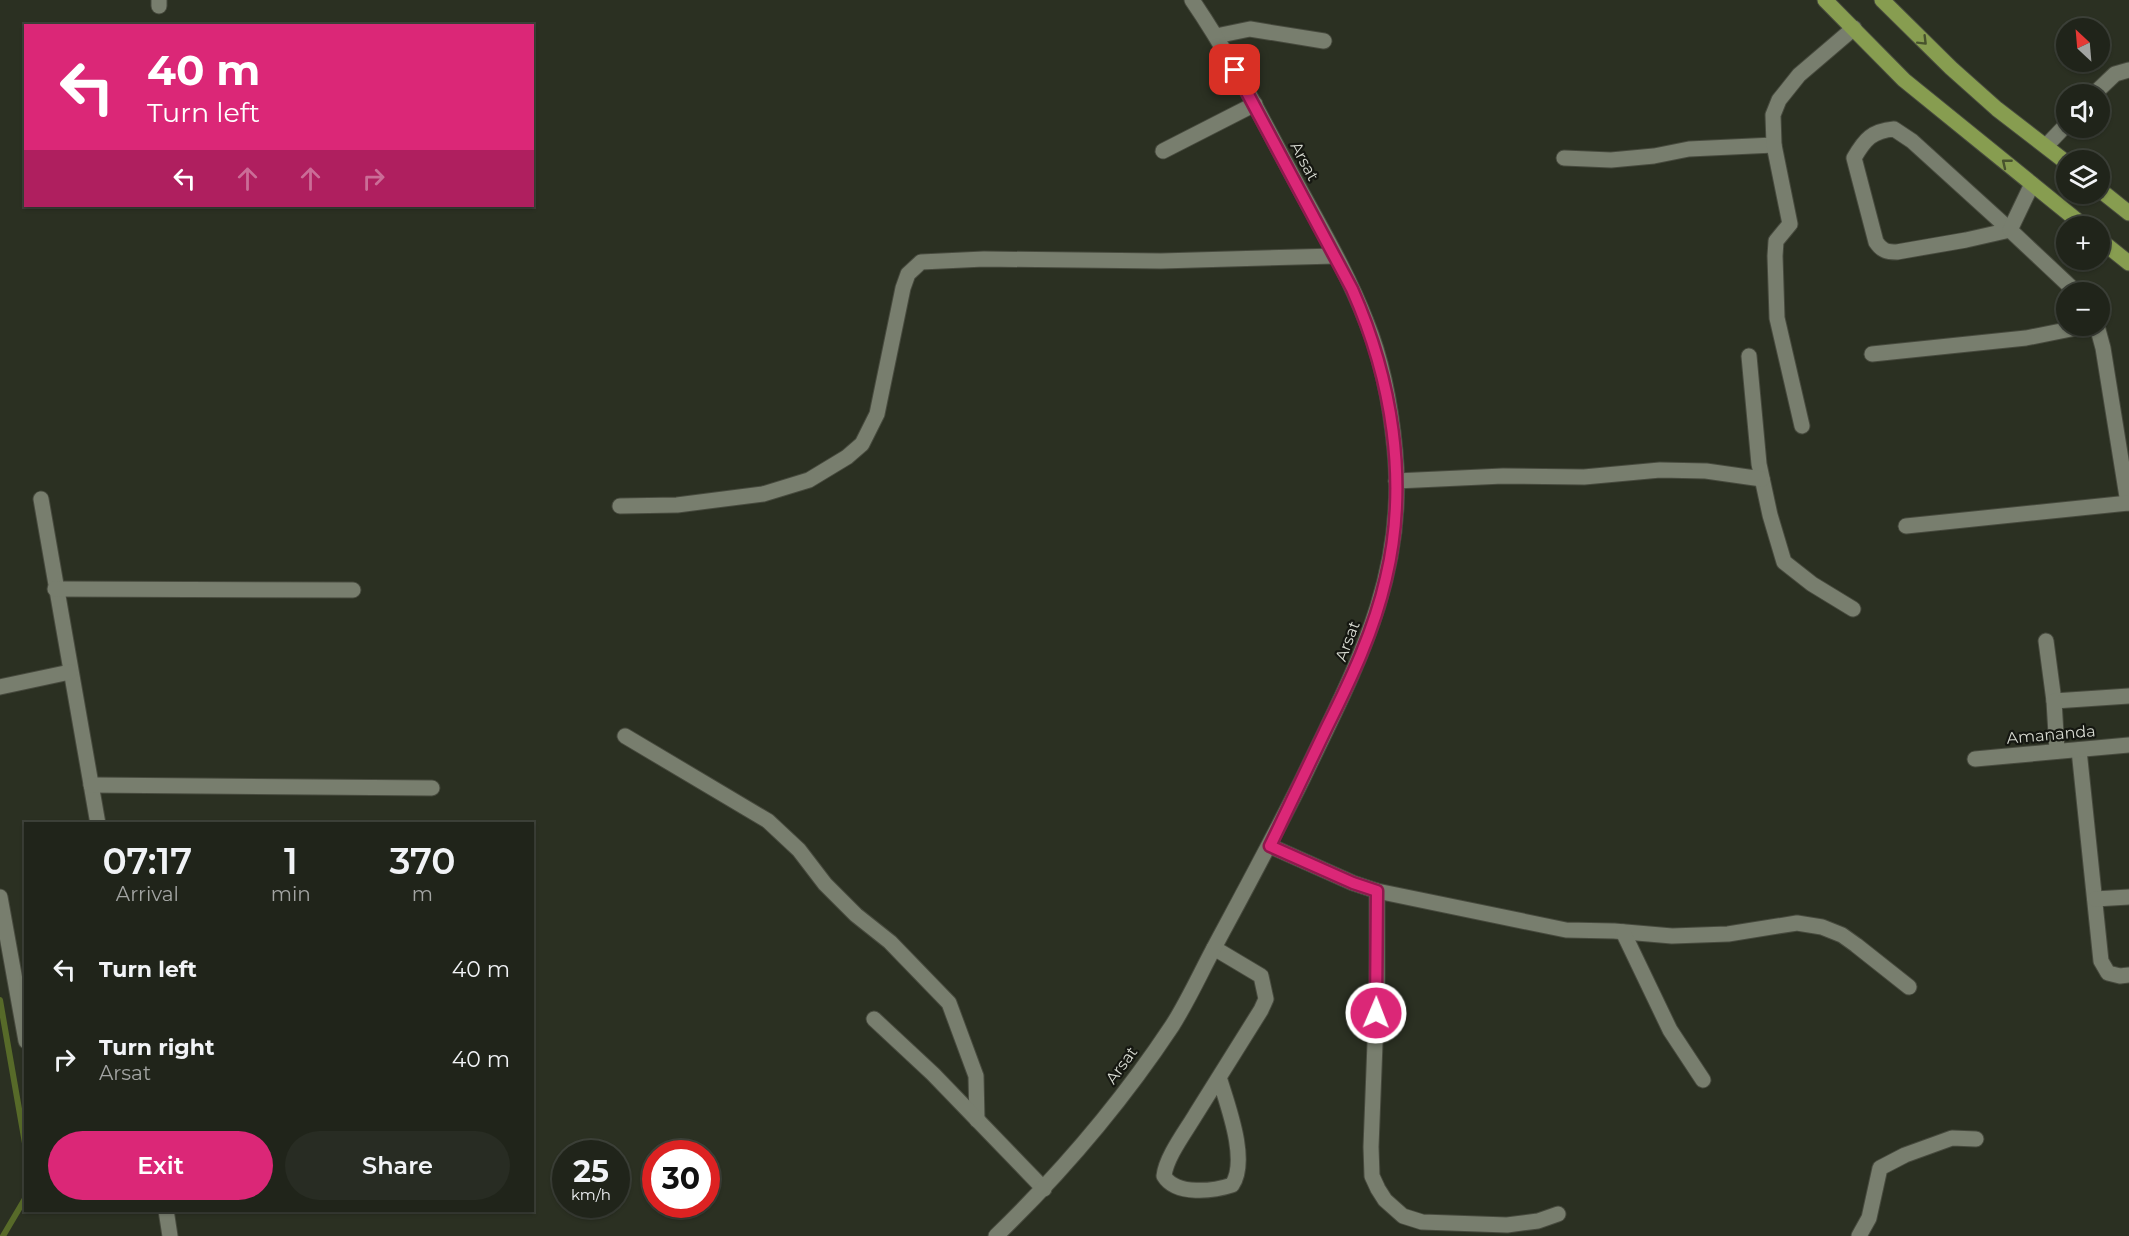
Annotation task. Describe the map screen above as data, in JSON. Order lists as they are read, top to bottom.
{
  "streets": {
    "street": ["Arsat", "Amananda"]
  },
  "north": "top left",
  "page": {
    "map_buttons": ["+", "−"],
    "turn": ["40 m", "Turn left"],
    "eta": [
      "07:17",
      "Arrival",
      "1",
      "min",
      "370",
      "m"
    ],
    "list": [
      {
        "name": "Turn left",
        "value": "40 m"
      },
      {
        "name": "Turn right",
        "note": "Arsat",
        "value": "40 m"
      }
    ],
    "buttons": ["Exit", "Share"],
    "speed": "25 km/h",
    "limit": "30"
  }
}
